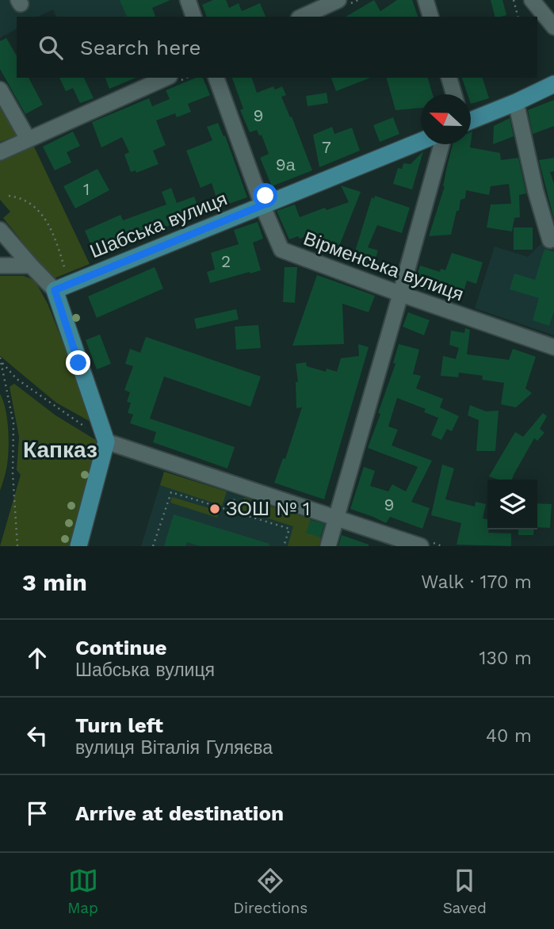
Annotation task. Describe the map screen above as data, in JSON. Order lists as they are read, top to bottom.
{
  "streets": {
    "main road": ["Шабська вулиця"],
    "street": ["Вірменська вулиця"]
  },
  "crossings": [
    ["Шабська вулиця", "Вірменська вулиця"]
  ],
  "districts": ["Капказ"],
  "places": ["ЗОШ № 1"],
  "house_numbers": [
    "9",
    "7",
    "9а",
    "1",
    "2",
    "9"
  ],
  "north": "left",
  "page": {
    "search": "Search here",
    "heading": ["3 min", "Walk · 170 m"],
    "list": [
      ["Continue", "Шабська вулиця", "130 m"],
      ["Turn left", "вулиця Віталія Гуляєва", "40 m"],
      "Arrive at destination"
    ],
    "nav": ["Map", "Directions", "Saved"]
  }
}
